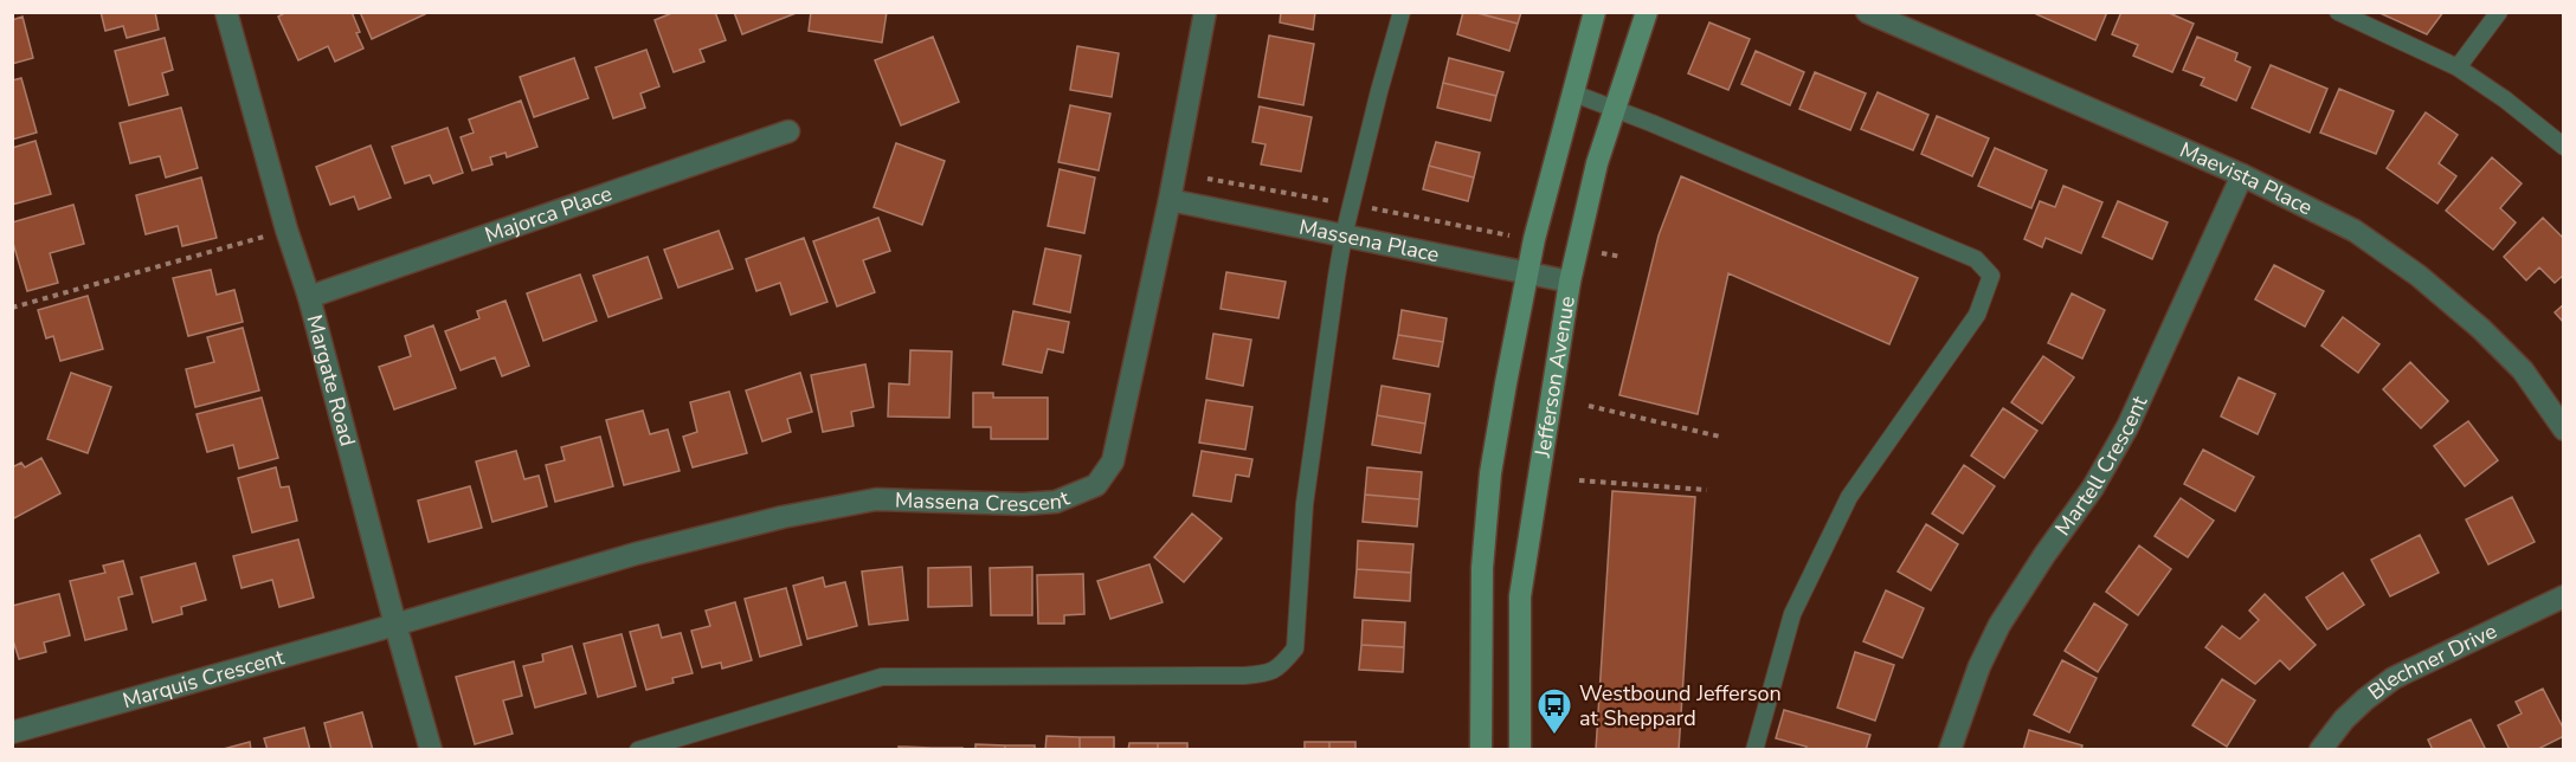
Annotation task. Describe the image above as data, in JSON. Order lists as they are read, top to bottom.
{
  "streets": {
    "street": [
      "Maevista Place",
      "Majorca Place",
      "Massena Place",
      "Jefferson Avenue",
      "Margate Road",
      "Martell Crescent",
      "Massena Crescent",
      "Blechner Drive",
      "Marquis Crescent"
    ]
  },
  "crossings": [
    ["Maevista Place", "Martell Crescent"],
    ["Majorca Place", "Margate Road"],
    ["Massena Place", "Jefferson Avenue"],
    ["Massena Place", "Massena Crescent"],
    ["Margate Road", "Massena Crescent"],
    ["Margate Road", "Marquis Crescent"],
    ["Massena Crescent", "Marquis Crescent"]
  ],
  "places": {
    "bus stop": ["Westbound Jefferson at Sheppard"]
  }
}
